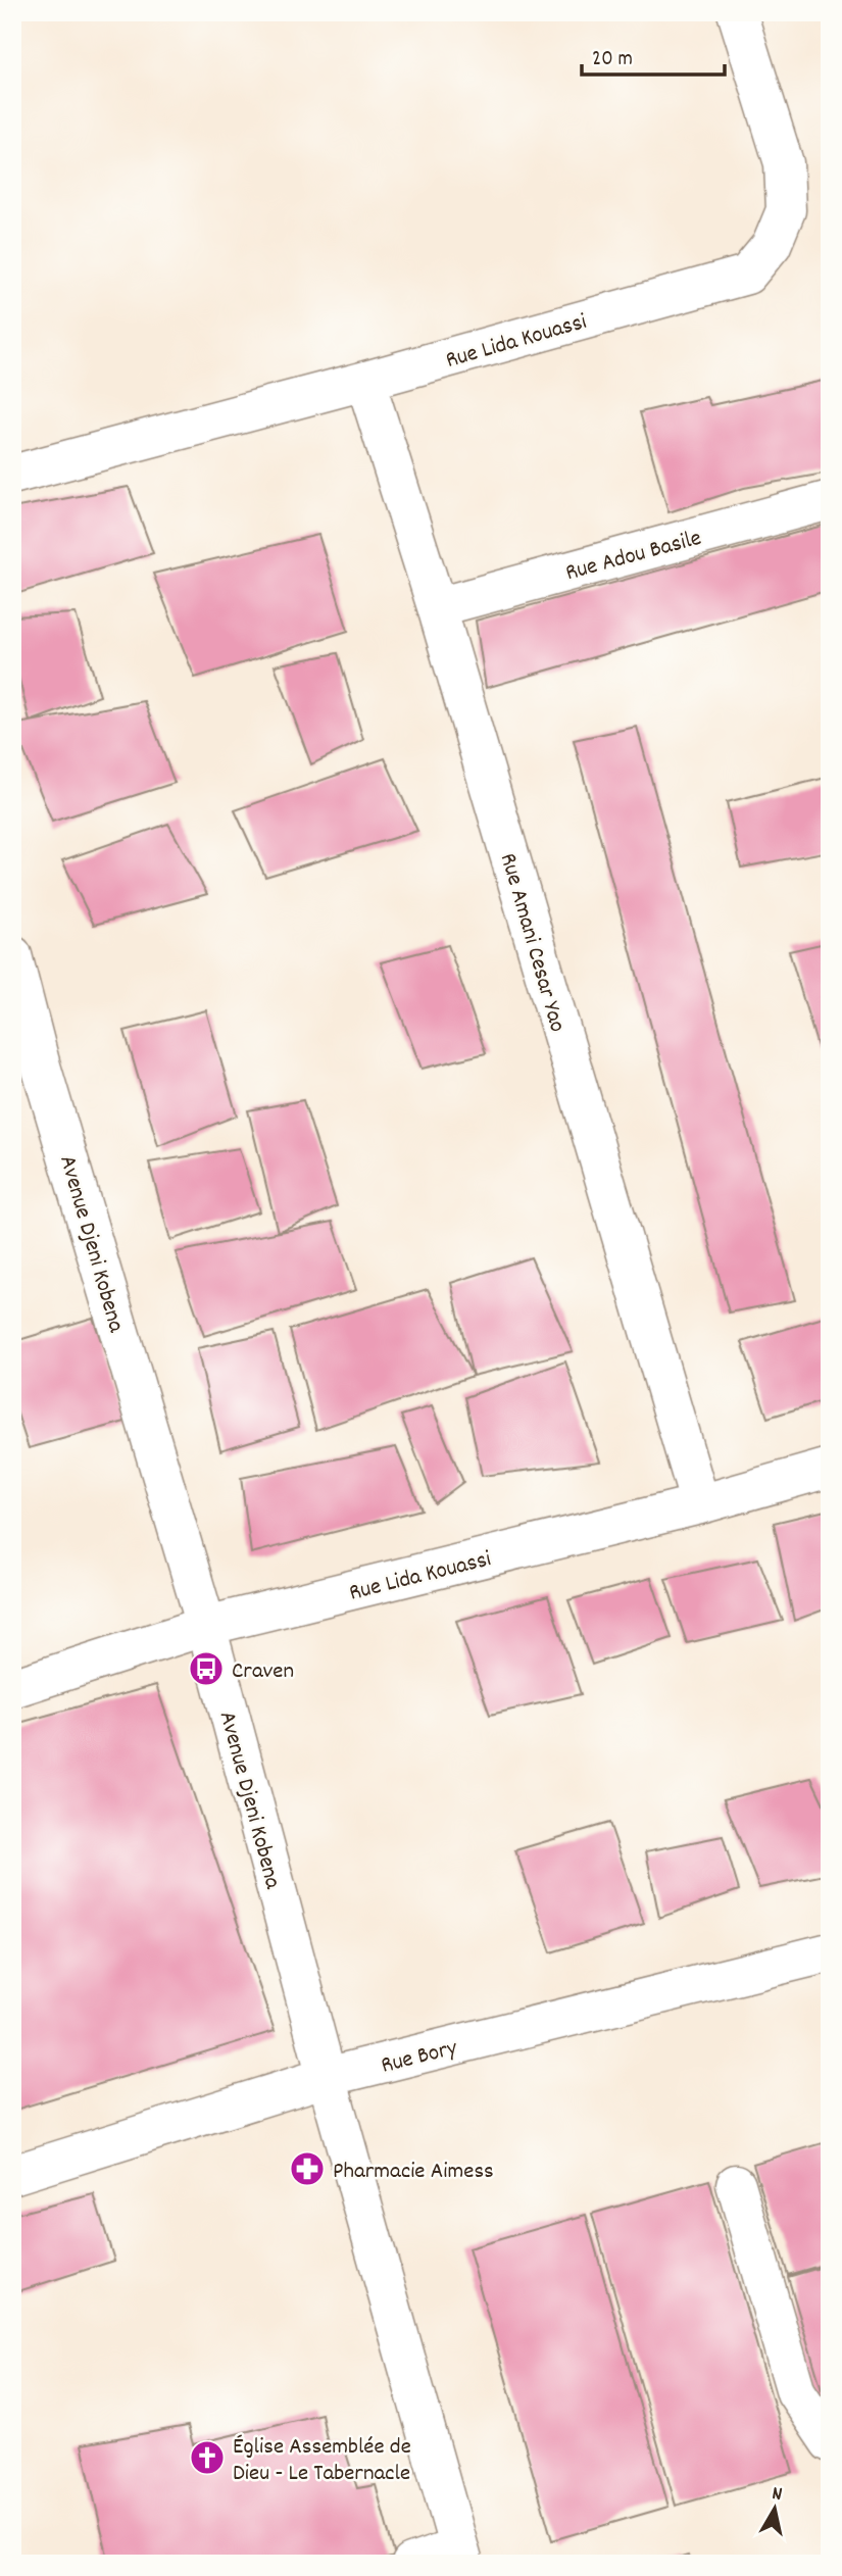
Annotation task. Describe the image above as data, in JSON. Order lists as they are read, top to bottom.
{
  "streets": {
    "street": [
      "Rue Lida Kouassi",
      "Rue Adou Basile",
      "Rue Amani Cesar Yao",
      "Avenue Djeni Kobena",
      "Rue Bory"
    ]
  },
  "crossings": [
    ["Rue Lida Kouassi", "Rue Amani Cesar Yao"],
    ["Rue Lida Kouassi", "Avenue Djeni Kobena"],
    ["Rue Adou Basile", "Rue Amani Cesar Yao"],
    ["Avenue Djeni Kobena", "Rue Bory"]
  ],
  "places": {
    "bus stop": ["Craven"],
    "pharmacy": ["Pharmacie Aimess"],
    "church": ["Église Assemblée de Dieu - Le Tabernacle"]
  },
  "scale_bar": "20 m",
  "north": "top"
}
